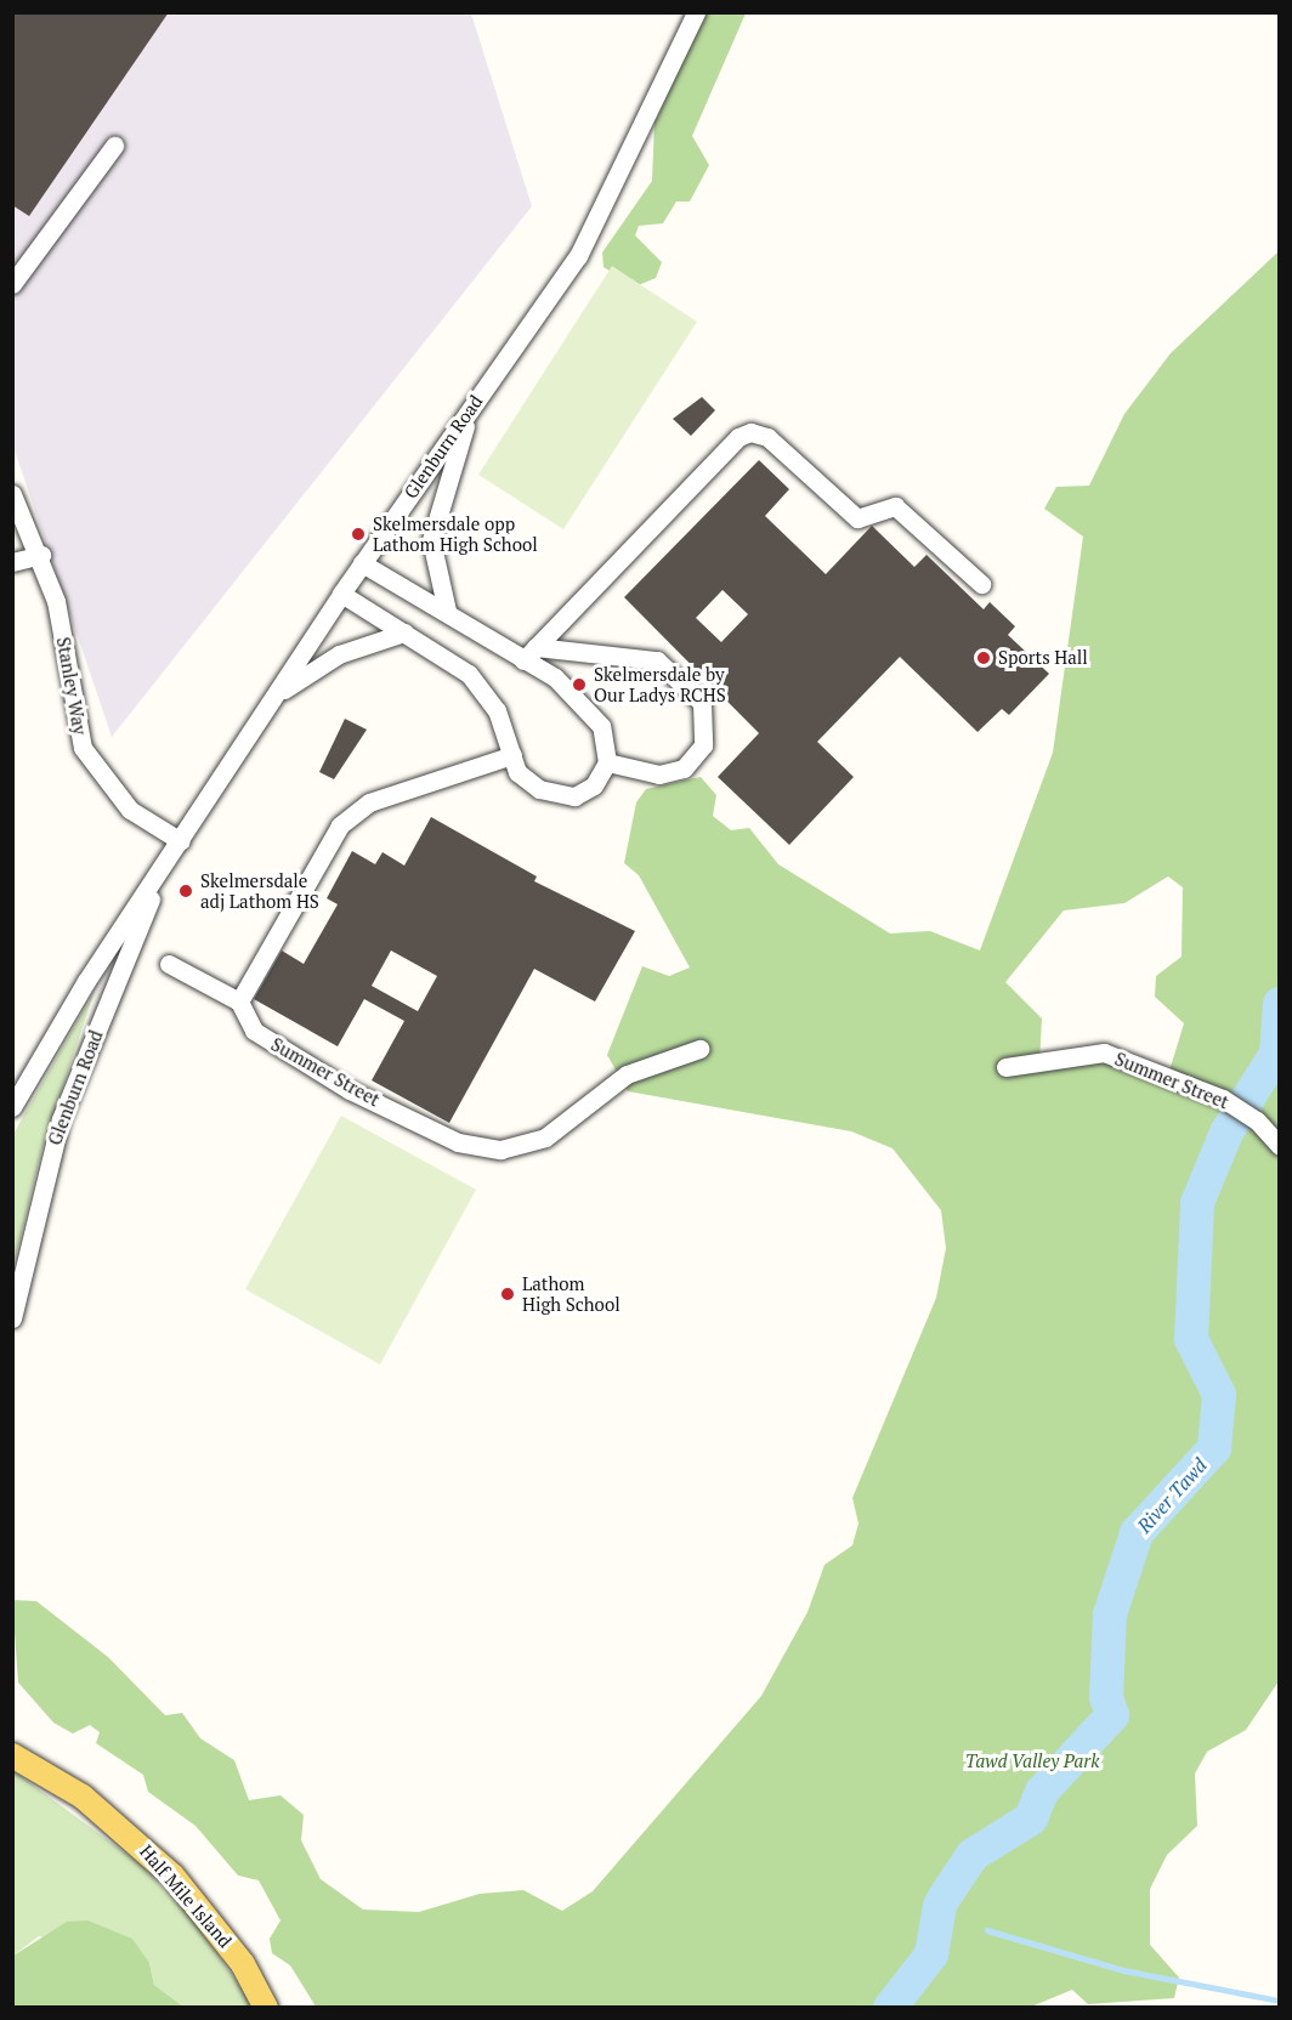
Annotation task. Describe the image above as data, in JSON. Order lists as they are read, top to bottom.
{
  "streets": {
    "main road": ["Half Mile Island"],
    "street": ["Glenburn Road", "Stanley Way", "Summer Street"]
  },
  "crossings": [
    ["Glenburn Road", "Stanley Way"]
  ],
  "water": ["River Tawd"],
  "parks": ["Tawd Valley Park"],
  "places": [
    "Skelmersdale opp Lathom High School",
    "Sports Hall",
    "Skelmersdale by Our Ladys RCHS",
    "Skelmersdale adj Lathom HS",
    "Lathom High School"
  ]
}
